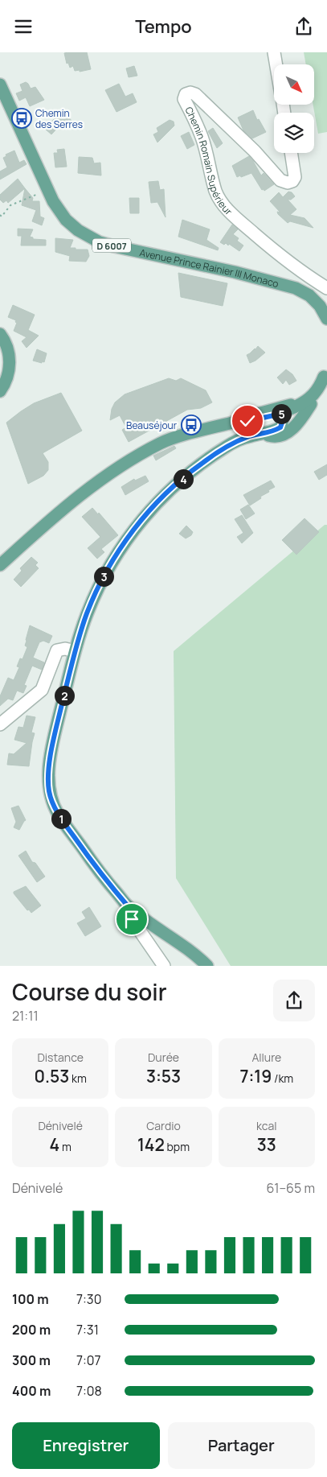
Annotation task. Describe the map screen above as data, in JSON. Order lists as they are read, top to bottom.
{
  "streets": {
    "main road": ["D 6007", "Avenue Prince Rainier III Monaco"],
    "street": ["Chemin Romain Supérieur"]
  },
  "places": {
    "bus stop": ["Chemin des Serres", "Beauséjour"]
  },
  "north": "bottom right",
  "page": {
    "header": "Tempo",
    "pins": [
      "5",
      "4",
      "3",
      "2",
      "1"
    ],
    "heading": ["Course du soir", "21:11"],
    "stats": [
      ["Distance", "0.53 km"],
      ["Durée", "3:53"],
      ["Allure", "7:19 /km"],
      ["Dénivelé", "4 m"],
      ["Cardio", "142 bpm"],
      ["kcal", "33"]
    ],
    "chart": ["Dénivelé", "61–65 m"],
    "list": [
      {
        "name": "100 m",
        "note": "7:30"
      },
      {
        "name": "200 m",
        "note": "7:31"
      },
      {
        "name": "300 m",
        "note": "7:07"
      },
      {
        "name": "400 m",
        "note": "7:08"
      }
    ],
    "buttons": ["Enregistrer", "Partager"]
  }
}
